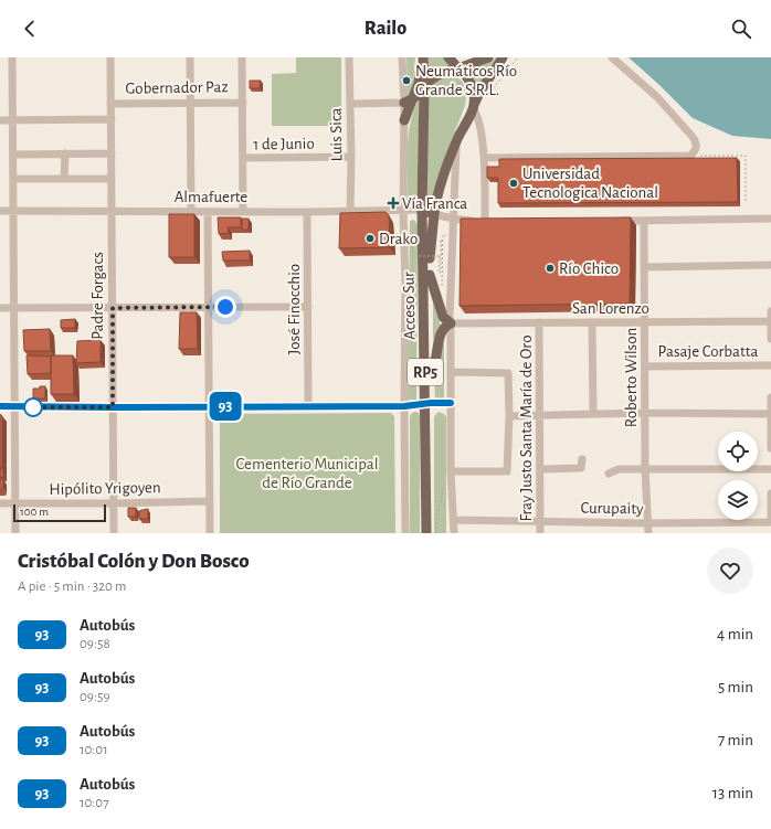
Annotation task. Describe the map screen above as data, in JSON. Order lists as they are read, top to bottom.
{
  "streets": {
    "main road": ["Acceso Sur", "RP5"],
    "street": [
      "Gobernador Paz",
      "Luis Sica",
      "1 de Junio",
      "Almafuerte",
      "Padre Forgacs",
      "San Lorenzo",
      "José Finocchio",
      "Pasaje Corbatta",
      "Roberto Wilson",
      "Fray Justo Santa María de Oro",
      "Hipólito Yrigoyen",
      "Curupaity"
    ]
  },
  "crossings": [
    ["Gobernador Paz", "Padre Forgacs"],
    ["Luis Sica", "1 de Junio"],
    ["Luis Sica", "Almafuerte"],
    ["Almafuerte", "Padre Forgacs"],
    ["Almafuerte", "Acceso Sur"],
    ["Almafuerte", "José Finocchio"],
    ["Almafuerte", "RP5"],
    ["Padre Forgacs", "Hipólito Yrigoyen"],
    ["Acceso Sur", "RP5"],
    ["San Lorenzo", "Roberto Wilson"],
    ["San Lorenzo", "Fray Justo Santa María de Oro"],
    ["Pasaje Corbatta", "Roberto Wilson"],
    ["Roberto Wilson", "Curupaity"],
    ["Fray Justo Santa María de Oro", "Curupaity"]
  ],
  "parks": ["Cementerio Municipal de Río Grande"],
  "places": {
    "other": [
      "Neumáticos Río Grande S.R.L.",
      "Universidad Tecnologica Nacional",
      "Drako",
      "Río Chico"
    ],
    "health": ["Vía Franca"]
  },
  "lines": ["bus line 93"],
  "scale_bar": "100 m",
  "page": {
    "header": "Railo",
    "on_map": "93",
    "scale": "100 m",
    "heading": ["Cristóbal Colón y Don Bosco", "A pie · 5 min · 320 m"],
    "list": [
      {
        "mark": "93",
        "name": "Autobús",
        "note": "09:58",
        "value": "4 min"
      },
      {
        "mark": "93",
        "name": "Autobús",
        "note": "09:59",
        "value": "5 min"
      },
      {
        "mark": "93",
        "name": "Autobús",
        "note": "10:01",
        "value": "7 min"
      },
      {
        "mark": "93",
        "name": "Autobús",
        "note": "10:07",
        "value": "13 min"
      }
    ]
  }
}
